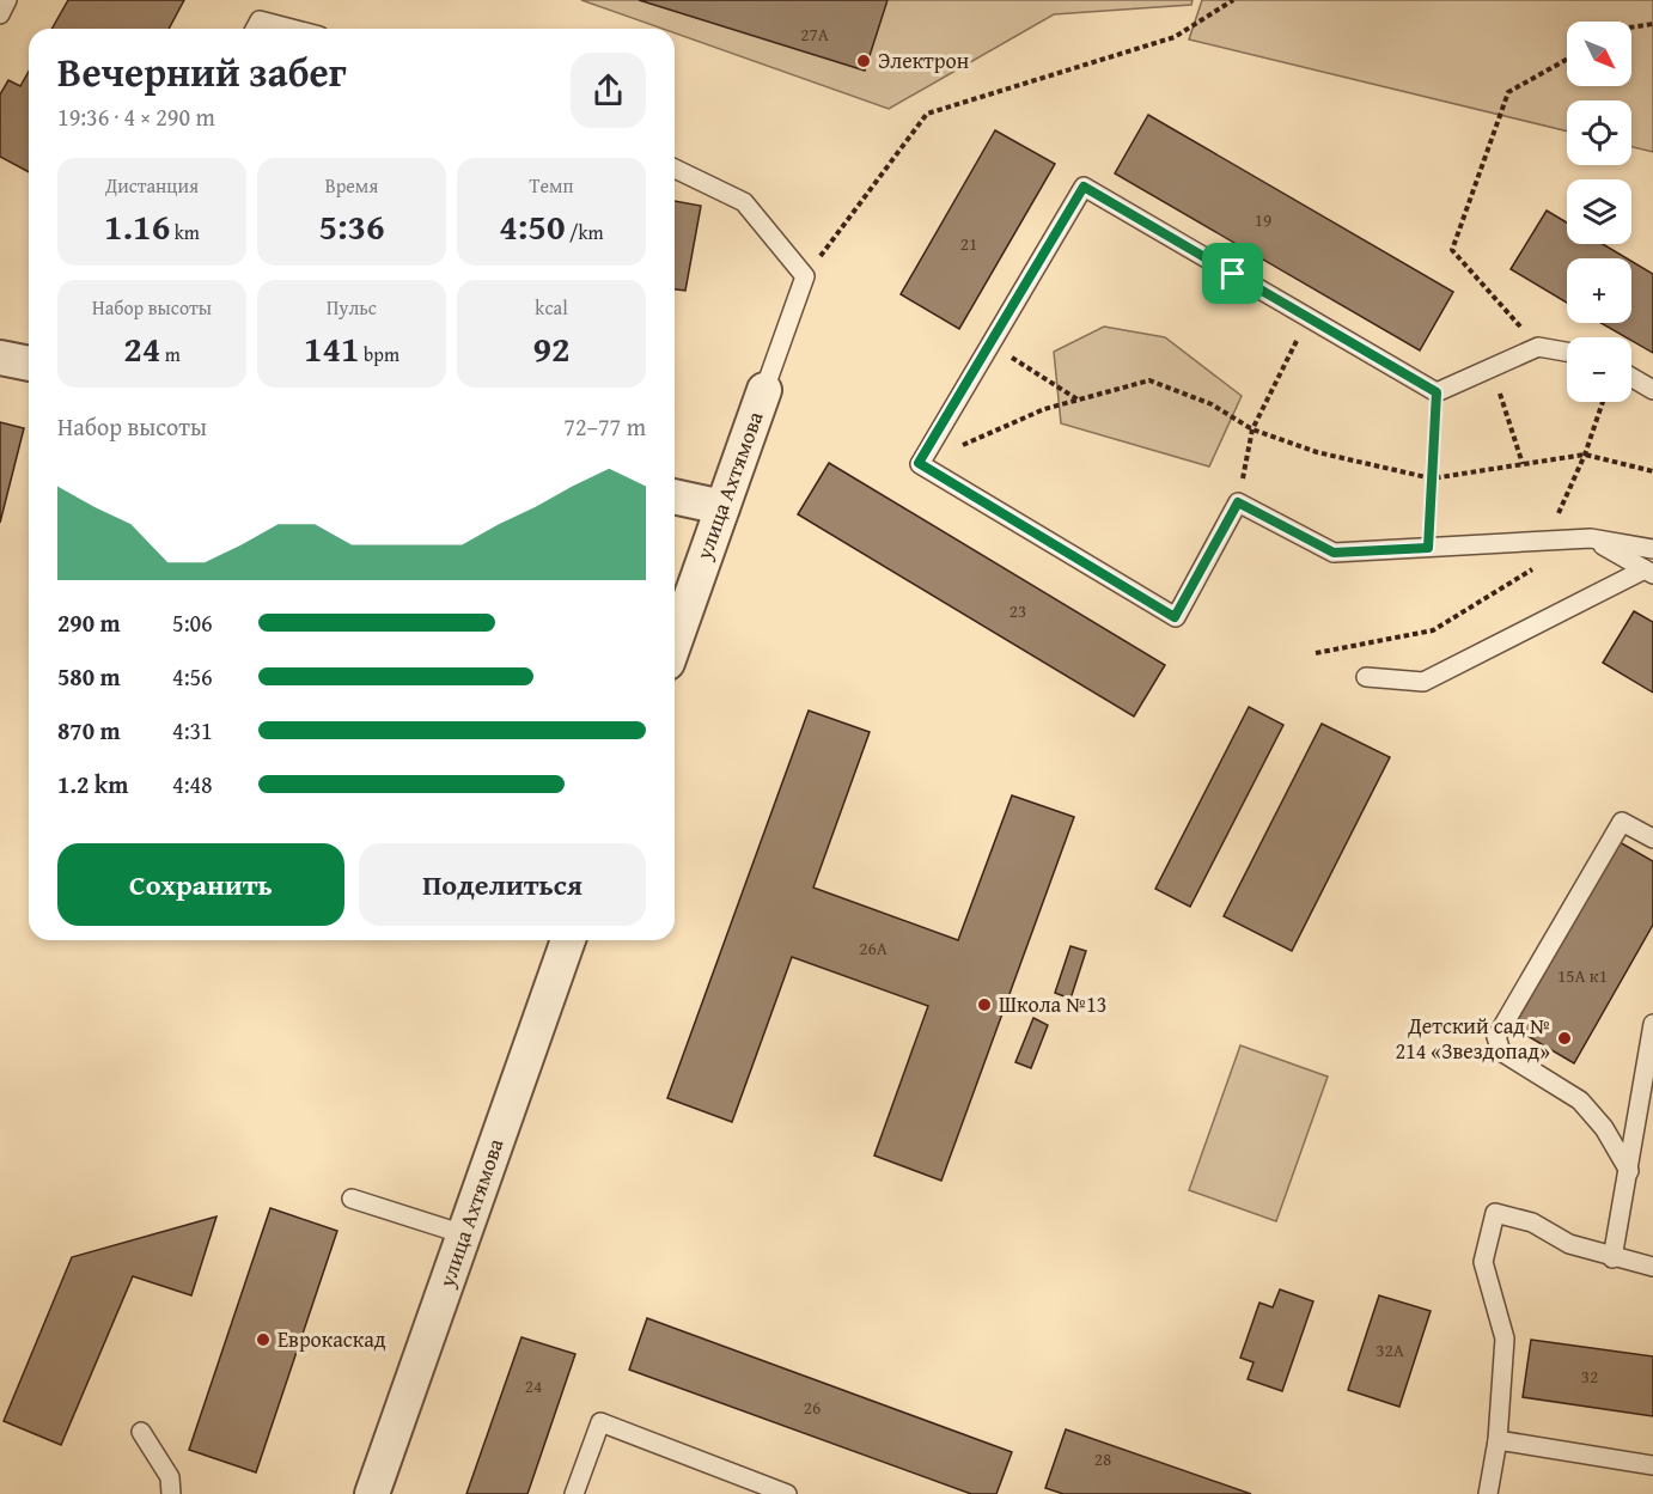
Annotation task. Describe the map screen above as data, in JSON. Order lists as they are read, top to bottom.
{
  "streets": {
    "street": ["улица Ахтямова"]
  },
  "places": [
    "Электрон",
    "Школа №13",
    "Детский сад № 214 «Звездопад»",
    "Еврокаскад"
  ],
  "house_numbers": [
    "27А",
    "19",
    "21",
    "23",
    "26А",
    "15А к1",
    "32А",
    "32",
    "24",
    "26",
    "28"
  ],
  "north": "bottom right",
  "page": {
    "map_buttons": ["+", "−"],
    "heading": ["Вечерний забег", "19:36 · 4 × 290 m"],
    "stats": [
      ["Дистанция", "1.16 km"],
      ["Время", "5:36"],
      ["Темп", "4:50 /km"],
      ["Набор высоты", "24 m"],
      ["Пульс", "141 bpm"],
      ["kcal", "92"]
    ],
    "chart": ["Набор высоты", "72–77 m"],
    "list": [
      {
        "name": "290 m",
        "note": "5:06"
      },
      {
        "name": "580 m",
        "note": "4:56"
      },
      {
        "name": "870 m",
        "note": "4:31"
      },
      {
        "name": "1.2 km",
        "note": "4:48"
      }
    ],
    "buttons": ["Сохранить", "Поделиться"]
  }
}
